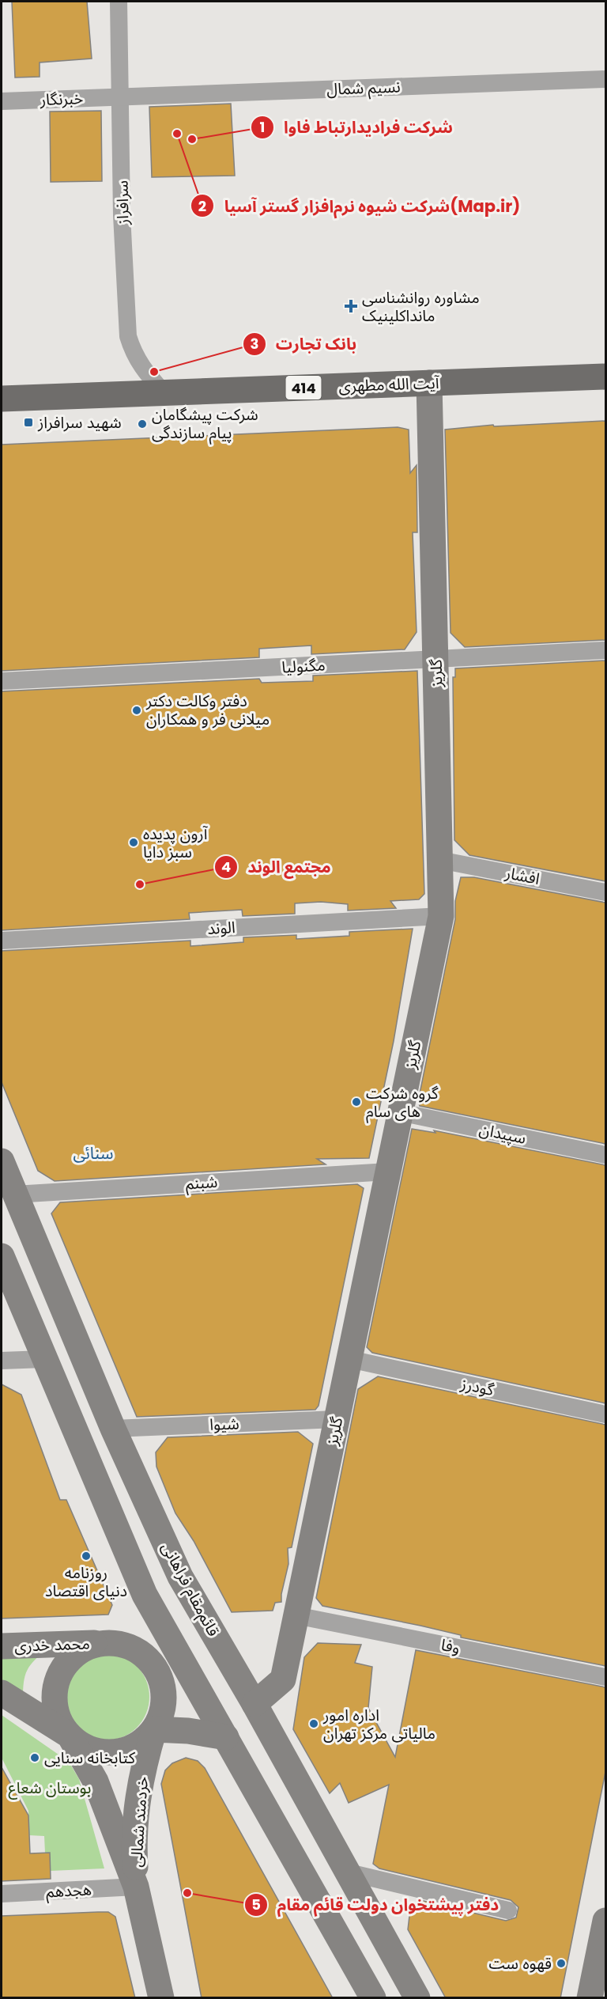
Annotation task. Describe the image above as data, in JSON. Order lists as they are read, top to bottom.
{
  "streets": {
    "main road": ["آیت الله مطهری", "414"],
    "street": [
      "نسیم شمال",
      "خبرنگار",
      "سرافراز",
      "مگنولیا",
      "گلریز",
      "افشار",
      "الوند",
      "سپیدان",
      "شبنم",
      "گودرز",
      "شیوا",
      "قائم‌مقام فراهانی",
      "محمد خدری",
      "وفا",
      "خردمند شمالی",
      "هجدهم"
    ]
  },
  "crossings": [
    ["نسیم شمال", "خبرنگار"],
    ["نسیم شمال", "سرافراز"],
    ["خبرنگار", "سرافراز"],
    ["سرافراز", "آیت الله مطهری"],
    ["آیت الله مطهری", "گلریز"],
    ["مگنولیا", "گلریز"],
    ["گلریز", "افشار"],
    ["گلریز", "الوند"],
    ["گلریز", "سپیدان"],
    ["گلریز", "شبنم"],
    ["گلریز", "گودرز"],
    ["گلریز", "شیوا"],
    ["گلریز", "قائم‌مقام فراهانی"],
    ["گلریز", "وفا"],
    ["شبنم", "قائم‌مقام فراهانی"],
    ["شیوا", "قائم‌مقام فراهانی"],
    ["محمد خدری", "خردمند شمالی"],
    ["خردمند شمالی", "هجدهم"]
  ],
  "districts": ["سنائی"],
  "parks": ["بوستان شعاع"],
  "places": {
    "other": [
      "شرکت شیوه نرم‌افزار گستر آسیا(Map.ir)",
      "شرکت فرادیدارتباط فاوا",
      "بانک تجارت",
      "شرکت پیشگامان پیام سازندگی",
      "دفتر وکالت دکتر میلانی فر و همکاران",
      "آرون پدیده سبز دایا",
      "مجتمع الوند",
      "گروه شرکت های سام",
      "روزنامه دنیای اقتصاد",
      "اداره امور مالیاتی مرکز تهران",
      "كتابخانه سنایی",
      "دفتر پیشتخوان دولت قائم مقام",
      "قهوه ست"
    ],
    "health": ["مشاوره روانشناسی مانداکلینیک"],
    "transit": ["شهید سرافراز"]
  }
}
